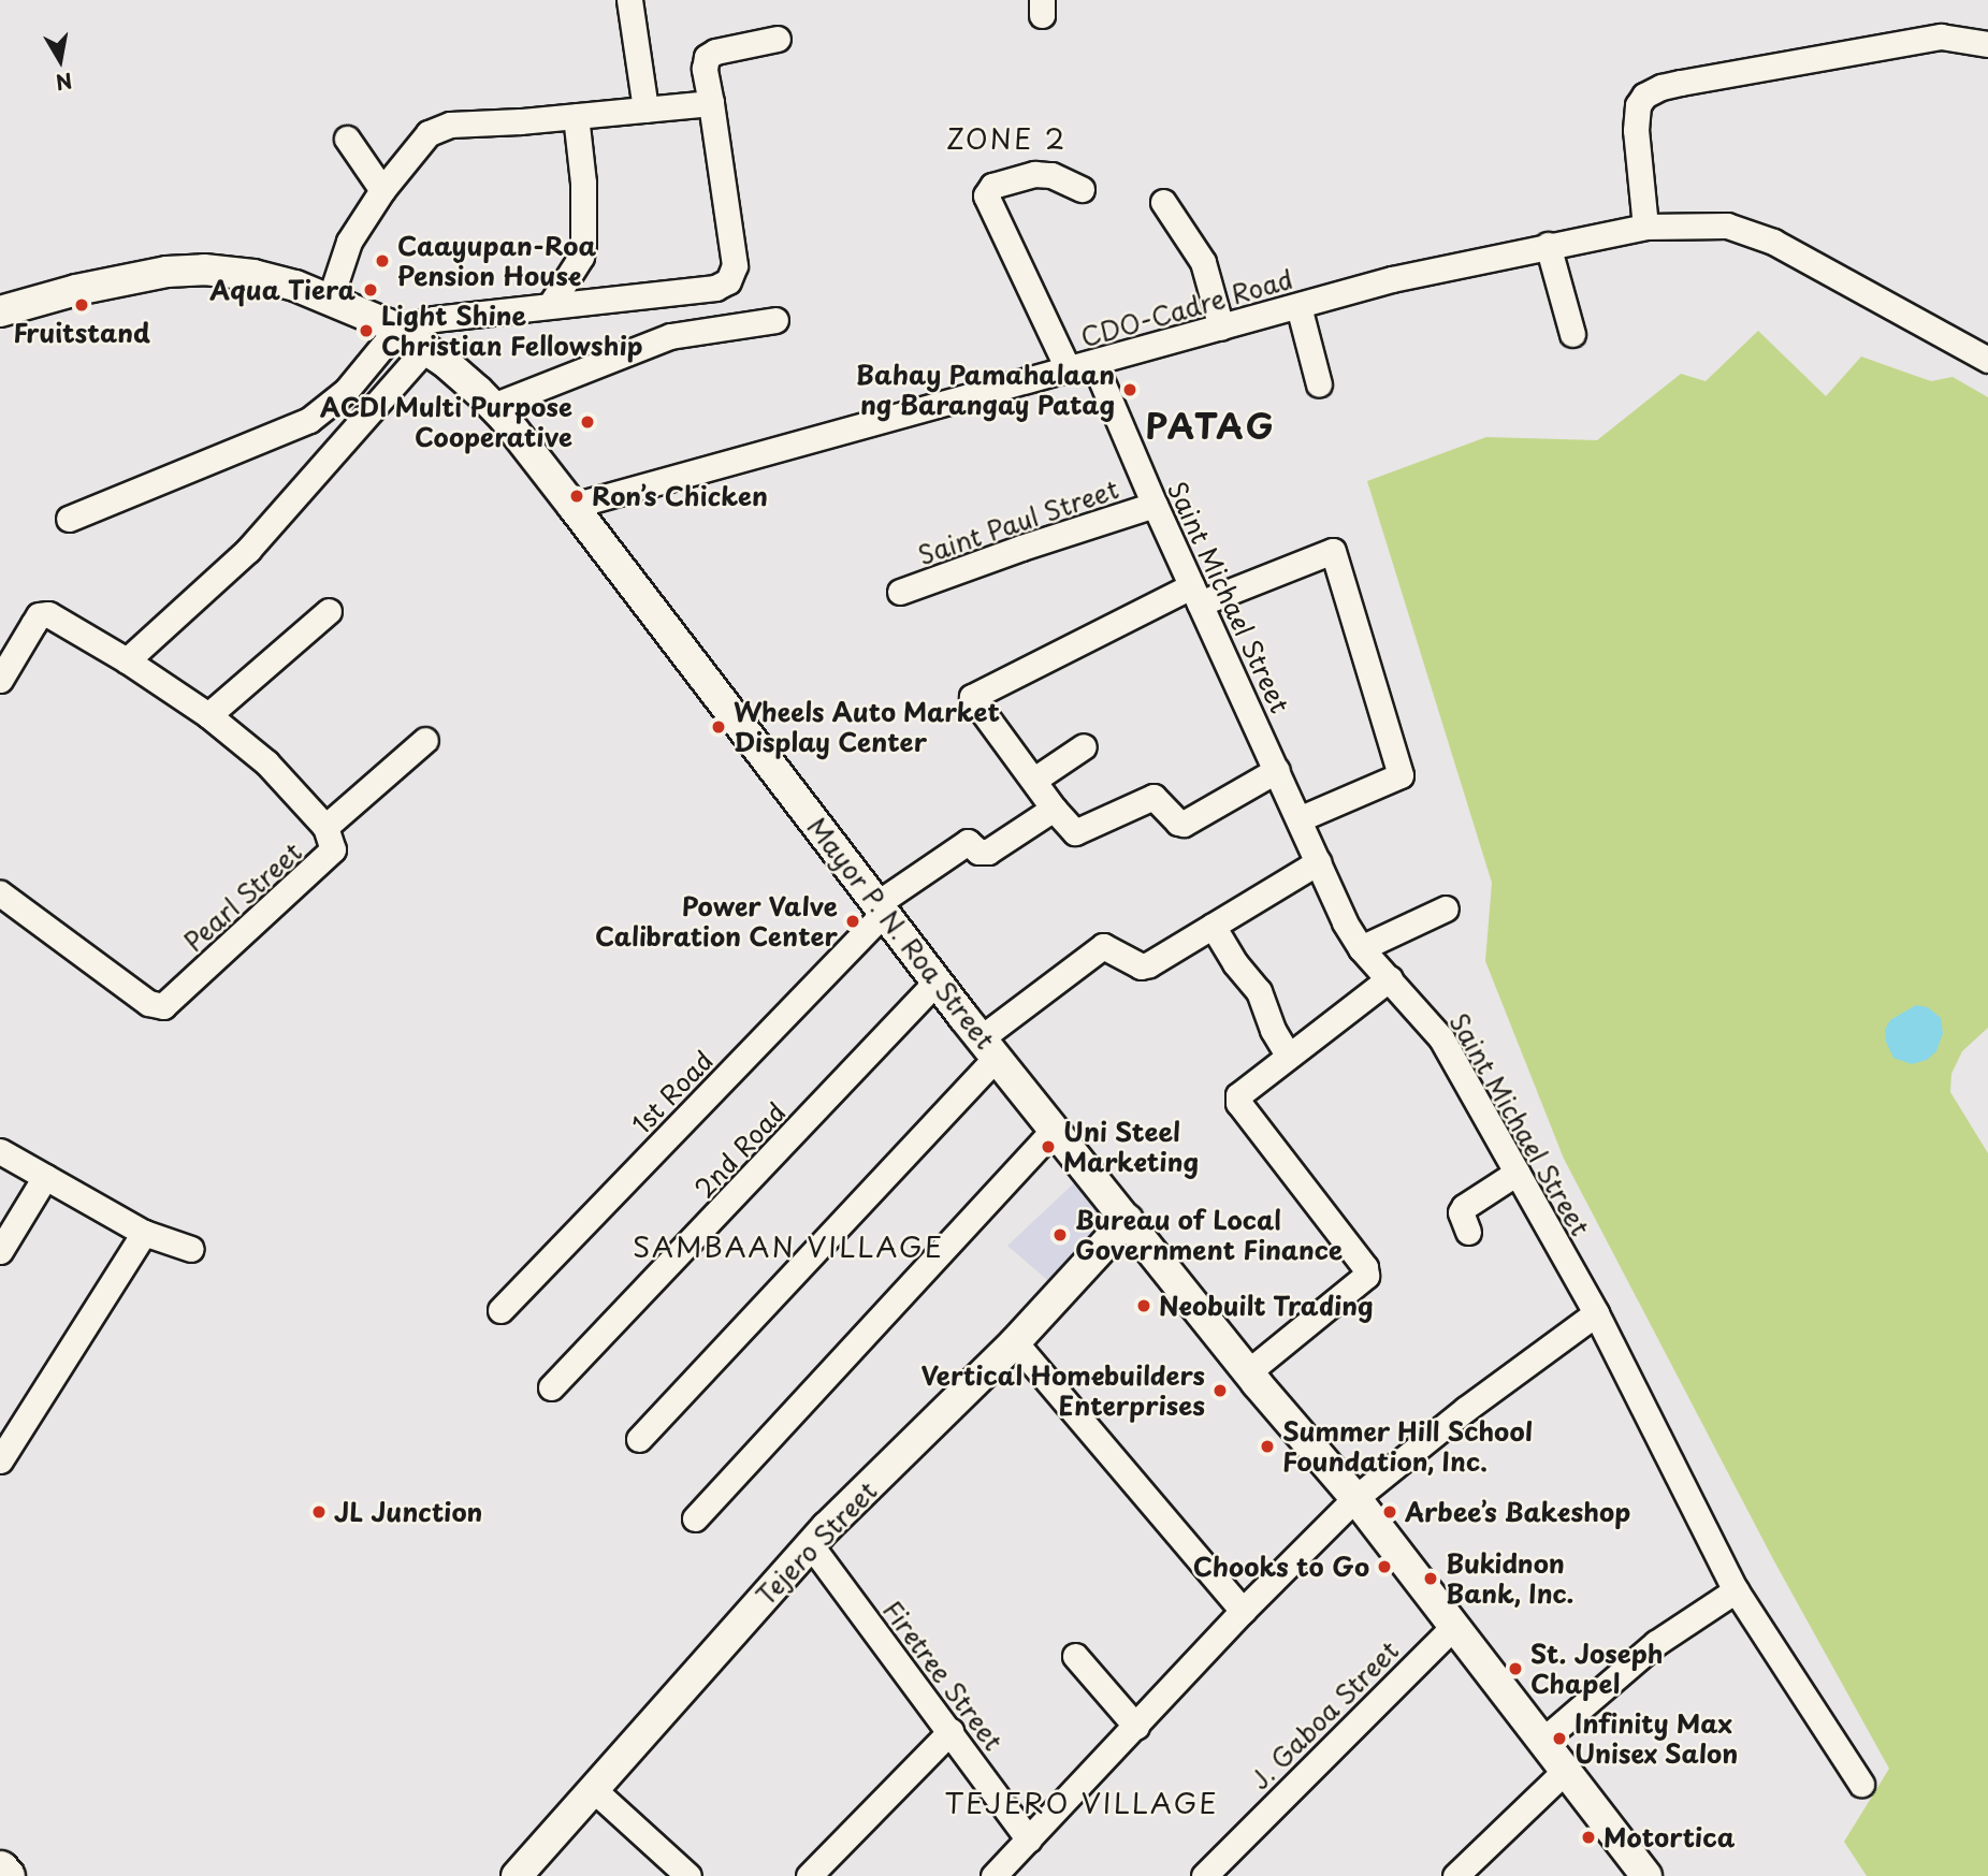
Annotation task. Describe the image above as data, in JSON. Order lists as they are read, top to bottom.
{
  "streets": {
    "main road": ["Mayor P. N. Roa Street", "Tejero Street"],
    "street": [
      "CDO-Cadre Road",
      "Saint Paul Street",
      "Saint Michael Street",
      "Pearl Street",
      "1st Road",
      "2nd Road",
      "Firetree Street",
      "J. Gaboa Street"
    ]
  },
  "crossings": [
    ["CDO-Cadre Road", "Saint Michael Street"],
    ["CDO-Cadre Road", "Mayor P. N. Roa Street"],
    ["Saint Paul Street", "Saint Michael Street"],
    ["Mayor P. N. Roa Street", "1st Road"],
    ["Mayor P. N. Roa Street", "2nd Road"],
    ["Mayor P. N. Roa Street", "Tejero Street"],
    ["Mayor P. N. Roa Street", "J. Gaboa Street"],
    ["Tejero Street", "Firetree Street"]
  ],
  "districts": [
    "ZONE 2",
    "PATAG",
    "SAMBAAN VILLAGE",
    "TEJERO VILLAGE"
  ],
  "places": [
    "Caayupan-Roa Pension House",
    "Aqua Tiera",
    "Fruitstand",
    "Light Shine Christian Fellowship",
    "Bahay Pamahalaan ng Barangay Patag",
    "ACDI Multi Purpose Cooperative",
    "Ron’s Chicken",
    "Wheels Auto Market Display Center",
    "Power Valve Calibration Center",
    "Uni Steel Marketing",
    "Bureau of Local Government Finance",
    "Neobuilt Trading",
    "Vertical Homebuilders Enterprises",
    "Summer Hill School Foundation, Inc.",
    "JL Junction",
    "Arbee’s Bakeshop",
    "Chooks to Go",
    "Bukidnon Bank, Inc.",
    "St. Joseph Chapel",
    "Infinity Max Unisex Salon",
    "Motortica"
  ],
  "north": "bottom"
}
